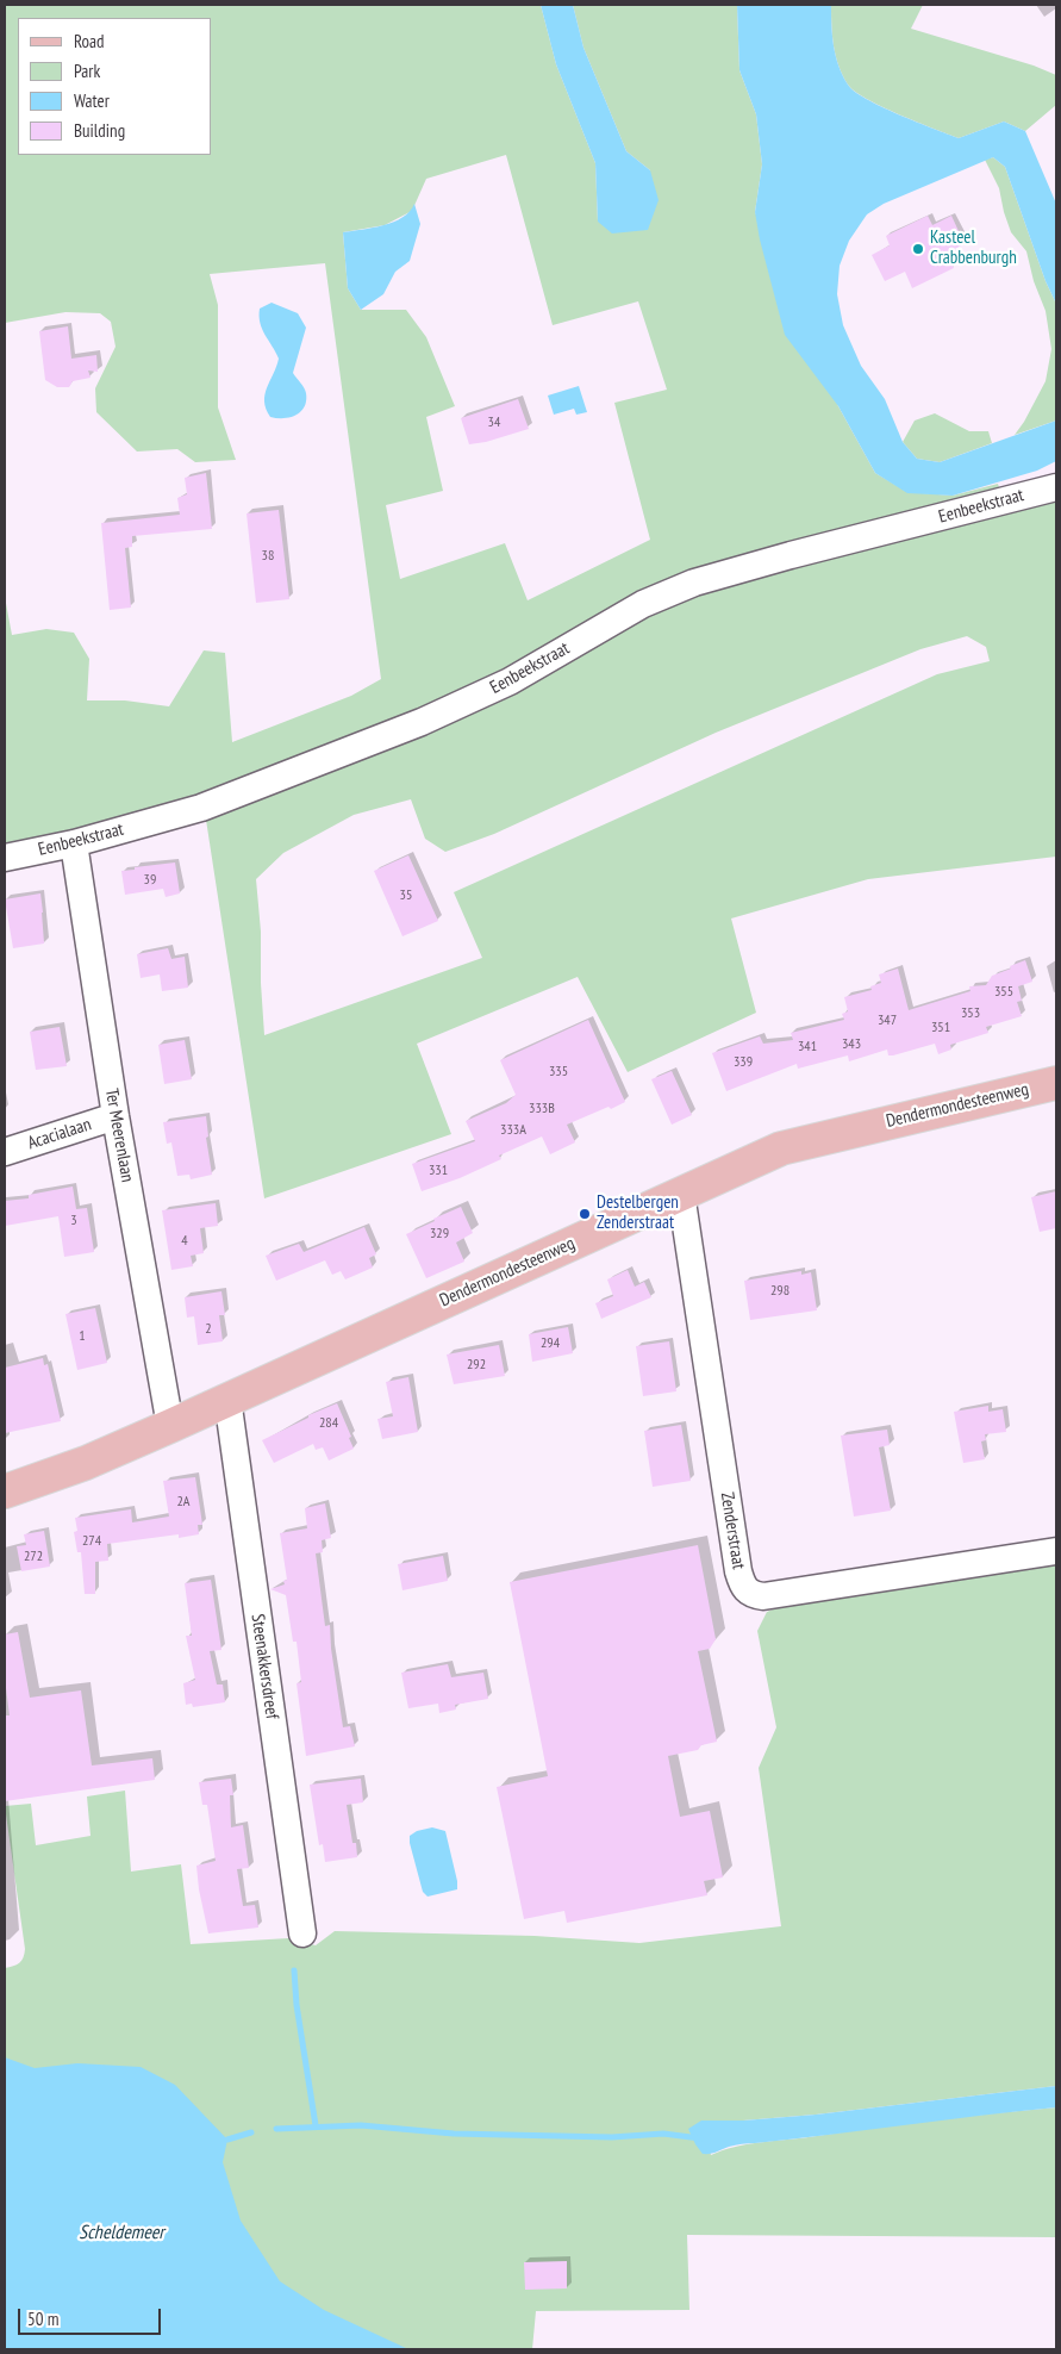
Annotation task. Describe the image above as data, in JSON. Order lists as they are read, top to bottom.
{
  "streets": {
    "main road": ["Dendermondesteenweg"],
    "street": [
      "Eenbeekstraat",
      "Acacialaan",
      "Ter Meerenlaan",
      "Zenderstraat",
      "Steenakkersdreef"
    ]
  },
  "crossings": [
    ["Eenbeekstraat", "Ter Meerenlaan"],
    ["Dendermondesteenweg", "Ter Meerenlaan"],
    ["Dendermondesteenweg", "Zenderstraat"],
    ["Dendermondesteenweg", "Steenakkersdreef"],
    ["Acacialaan", "Ter Meerenlaan"]
  ],
  "water": ["Scheldemeer"],
  "places": ["Kasteel Crabbenburgh", "Destelbergen Zenderstraat"],
  "house_numbers": [
    "34",
    "38",
    "39",
    "35",
    "355",
    "353",
    "347",
    "351",
    "343",
    "341",
    "339",
    "335",
    "333B",
    "333A",
    "331",
    "3",
    "329",
    "4",
    "298",
    "2",
    "1",
    "294",
    "292",
    "284",
    "2A",
    "274",
    "272"
  ],
  "legend": [
    "Road",
    "Park",
    "Water",
    "Building"
  ],
  "scale_bar": "50 m"
}
